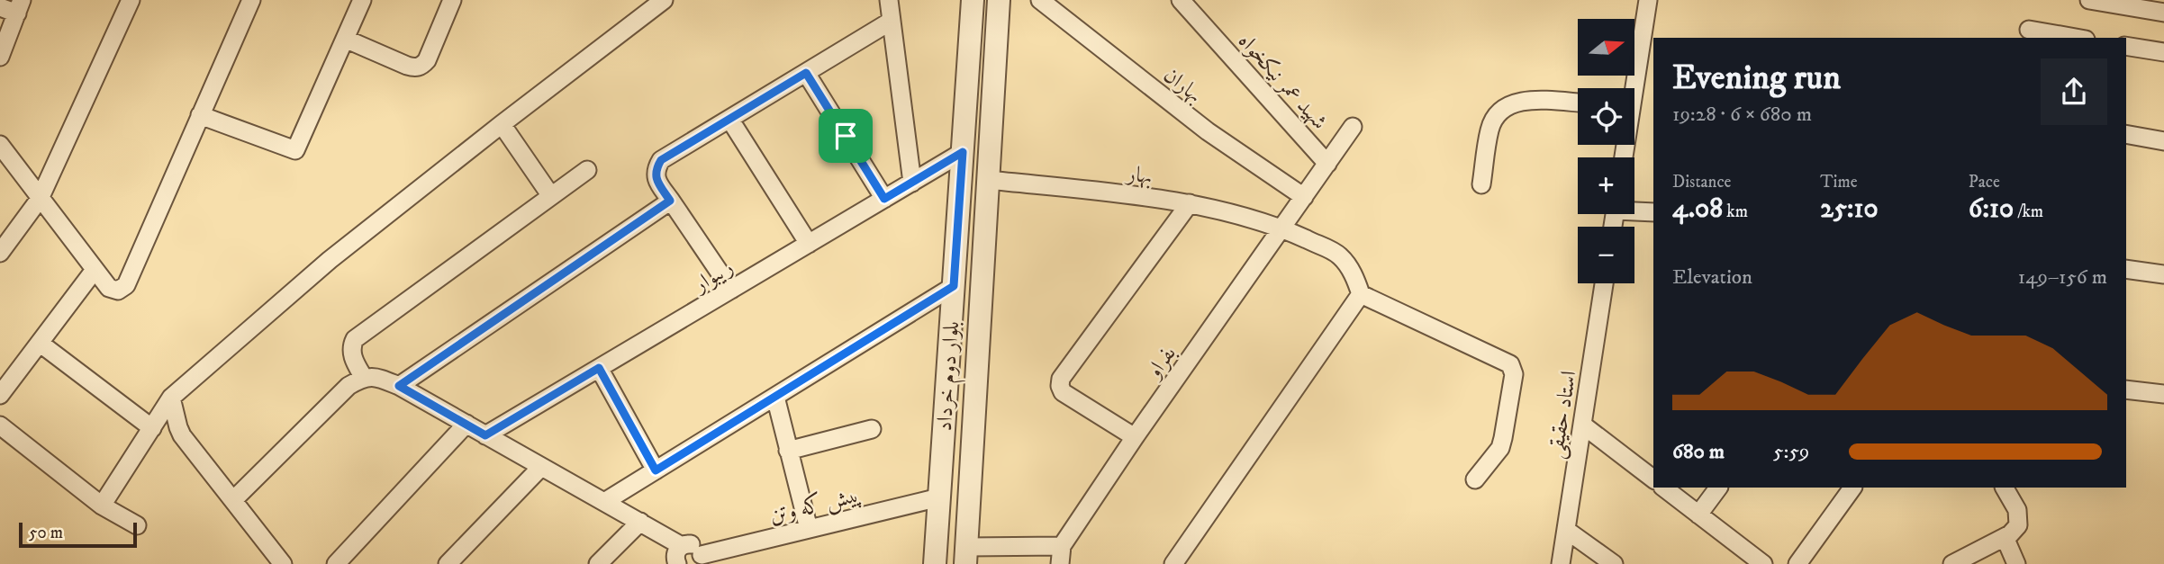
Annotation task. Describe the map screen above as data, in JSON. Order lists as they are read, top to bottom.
{
  "streets": {
    "street": [
      "شهید عمر نیکخواه",
      "بهاران",
      "بهار",
      "ریبوار",
      "بفراو",
      "بلوار دوم خرداد",
      "استاد حقیقی",
      "پیش که وتن"
    ]
  },
  "crossings": [
    ["شهید عمر نیکخواه", "بفراو"],
    ["بهاران", "بفراو"],
    ["بهار", "بفراو"],
    ["بهار", "بلوار دوم خرداد"],
    ["ریبوار", "بلوار دوم خرداد"],
    ["بلوار دوم خرداد", "پیش که وتن"]
  ],
  "scale_bar": "50 m",
  "north": "right",
  "page": {
    "map_buttons": ["+", "−"],
    "heading": ["Evening run", "19:28 · 6 × 680 m"],
    "stats": [
      ["Distance", "4.08 km"],
      ["Time", "25:10"],
      ["Pace", "6:10 /km"]
    ],
    "chart": ["Elevation", "149–156 m"],
    "list": [
      {
        "name": "680 m",
        "note": "5:59"
      }
    ],
    "scale": "50 m"
  }
}
